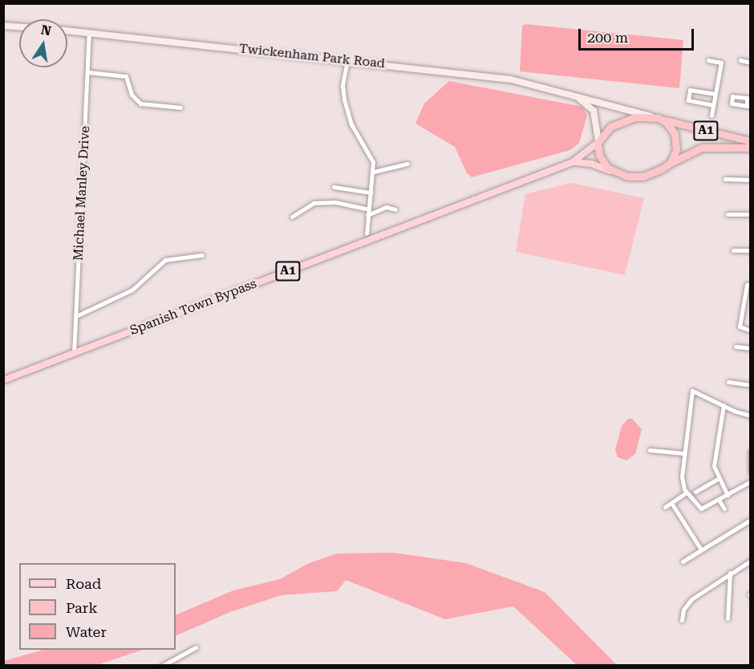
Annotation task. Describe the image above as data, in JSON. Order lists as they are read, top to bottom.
{
  "streets": {
    "highway": ["A1"],
    "main road": ["Twickenham Park Road", "Spanish Town Bypass"],
    "street": ["Michael Manley Drive"]
  },
  "crossings": [
    ["Twickenham Park Road", "Michael Manley Drive"],
    ["A1", "Spanish Town Bypass"],
    ["Michael Manley Drive", "Spanish Town Bypass"]
  ],
  "legend": ["Road", "Park", "Water"],
  "scale_bar": "200 m",
  "north": "top"
}
